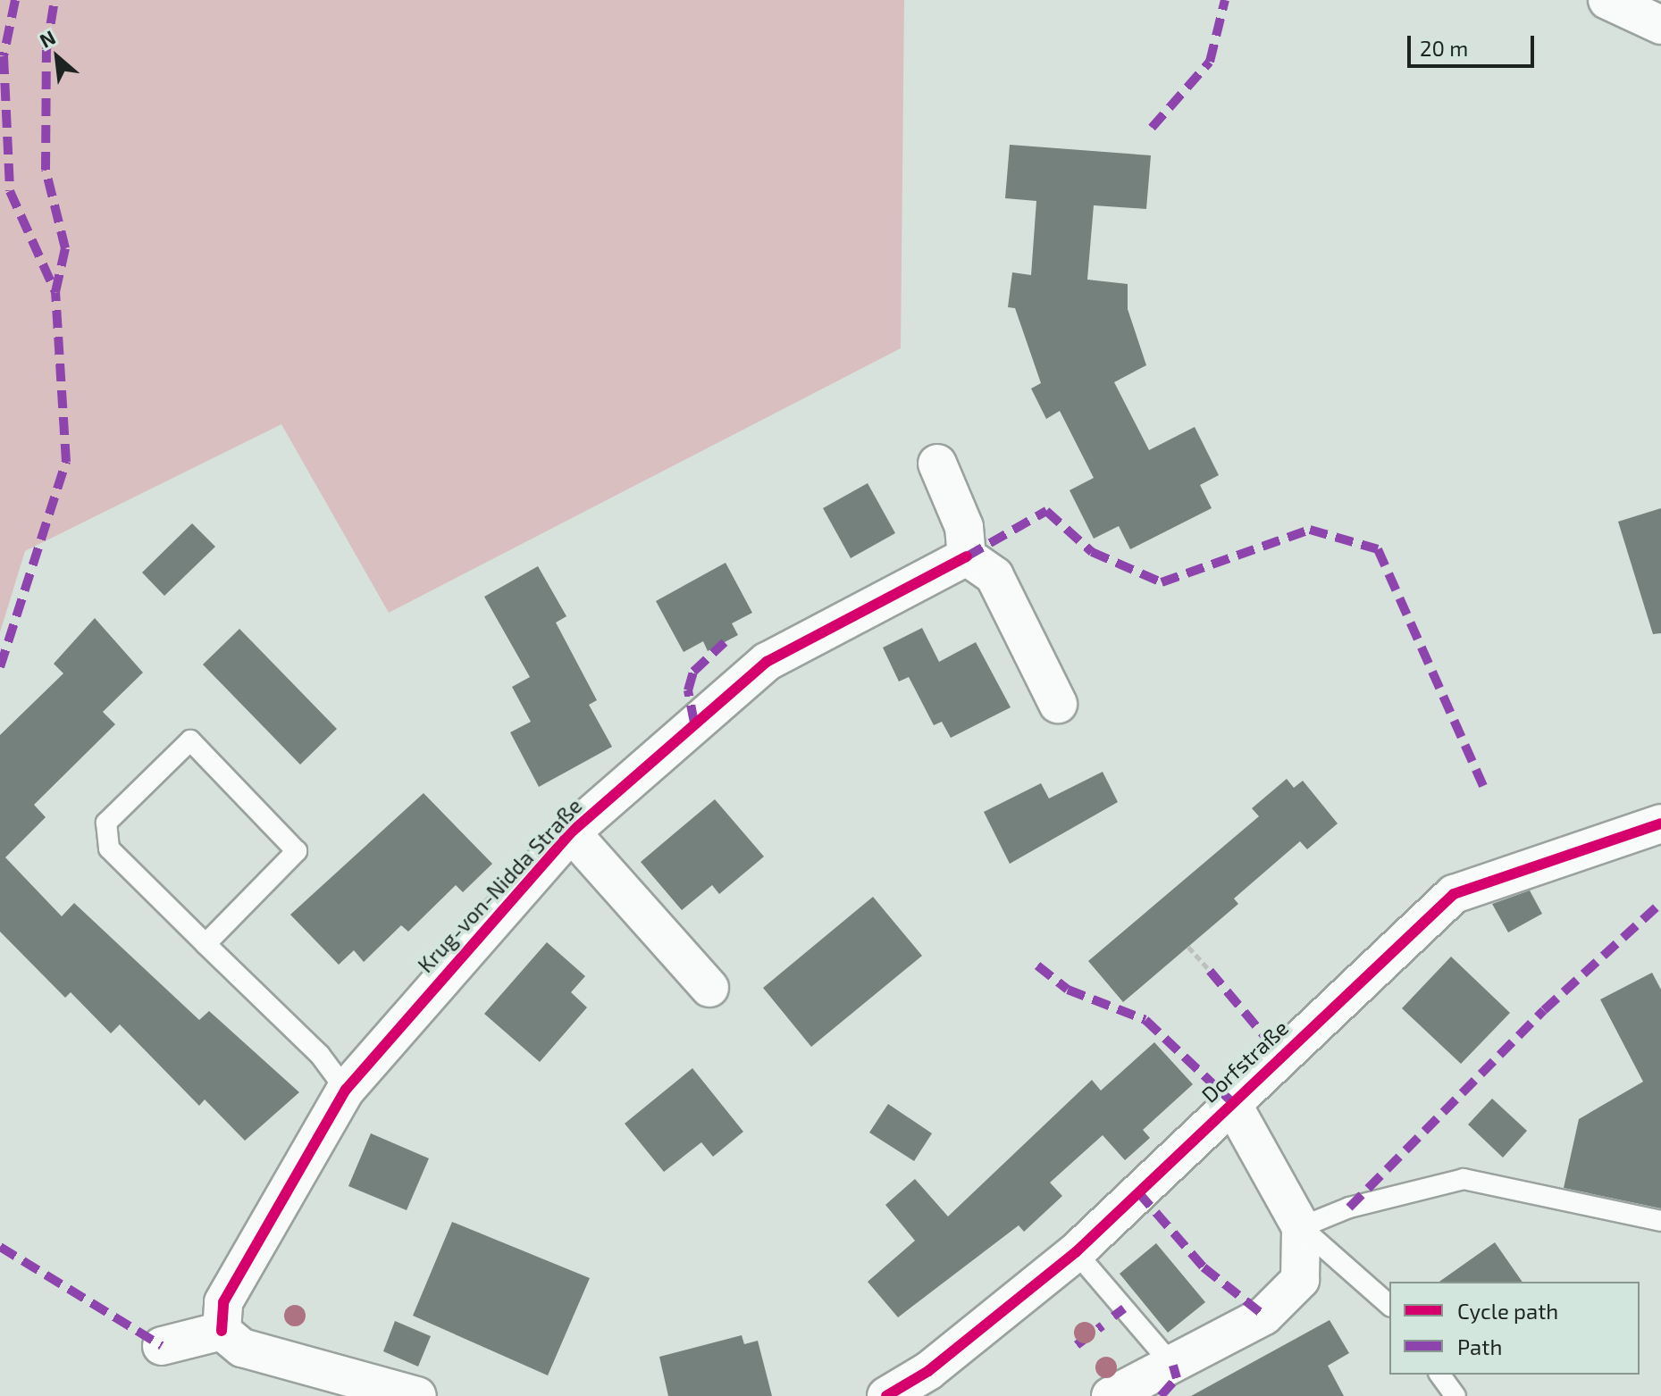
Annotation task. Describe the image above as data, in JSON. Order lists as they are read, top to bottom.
{
  "streets": {
    "street": ["Krug-von-Nidda Straße", "Dorfstraße"]
  },
  "legend": ["Cycle path", "Path"],
  "scale_bar": "20 m",
  "north": "top left"
}
